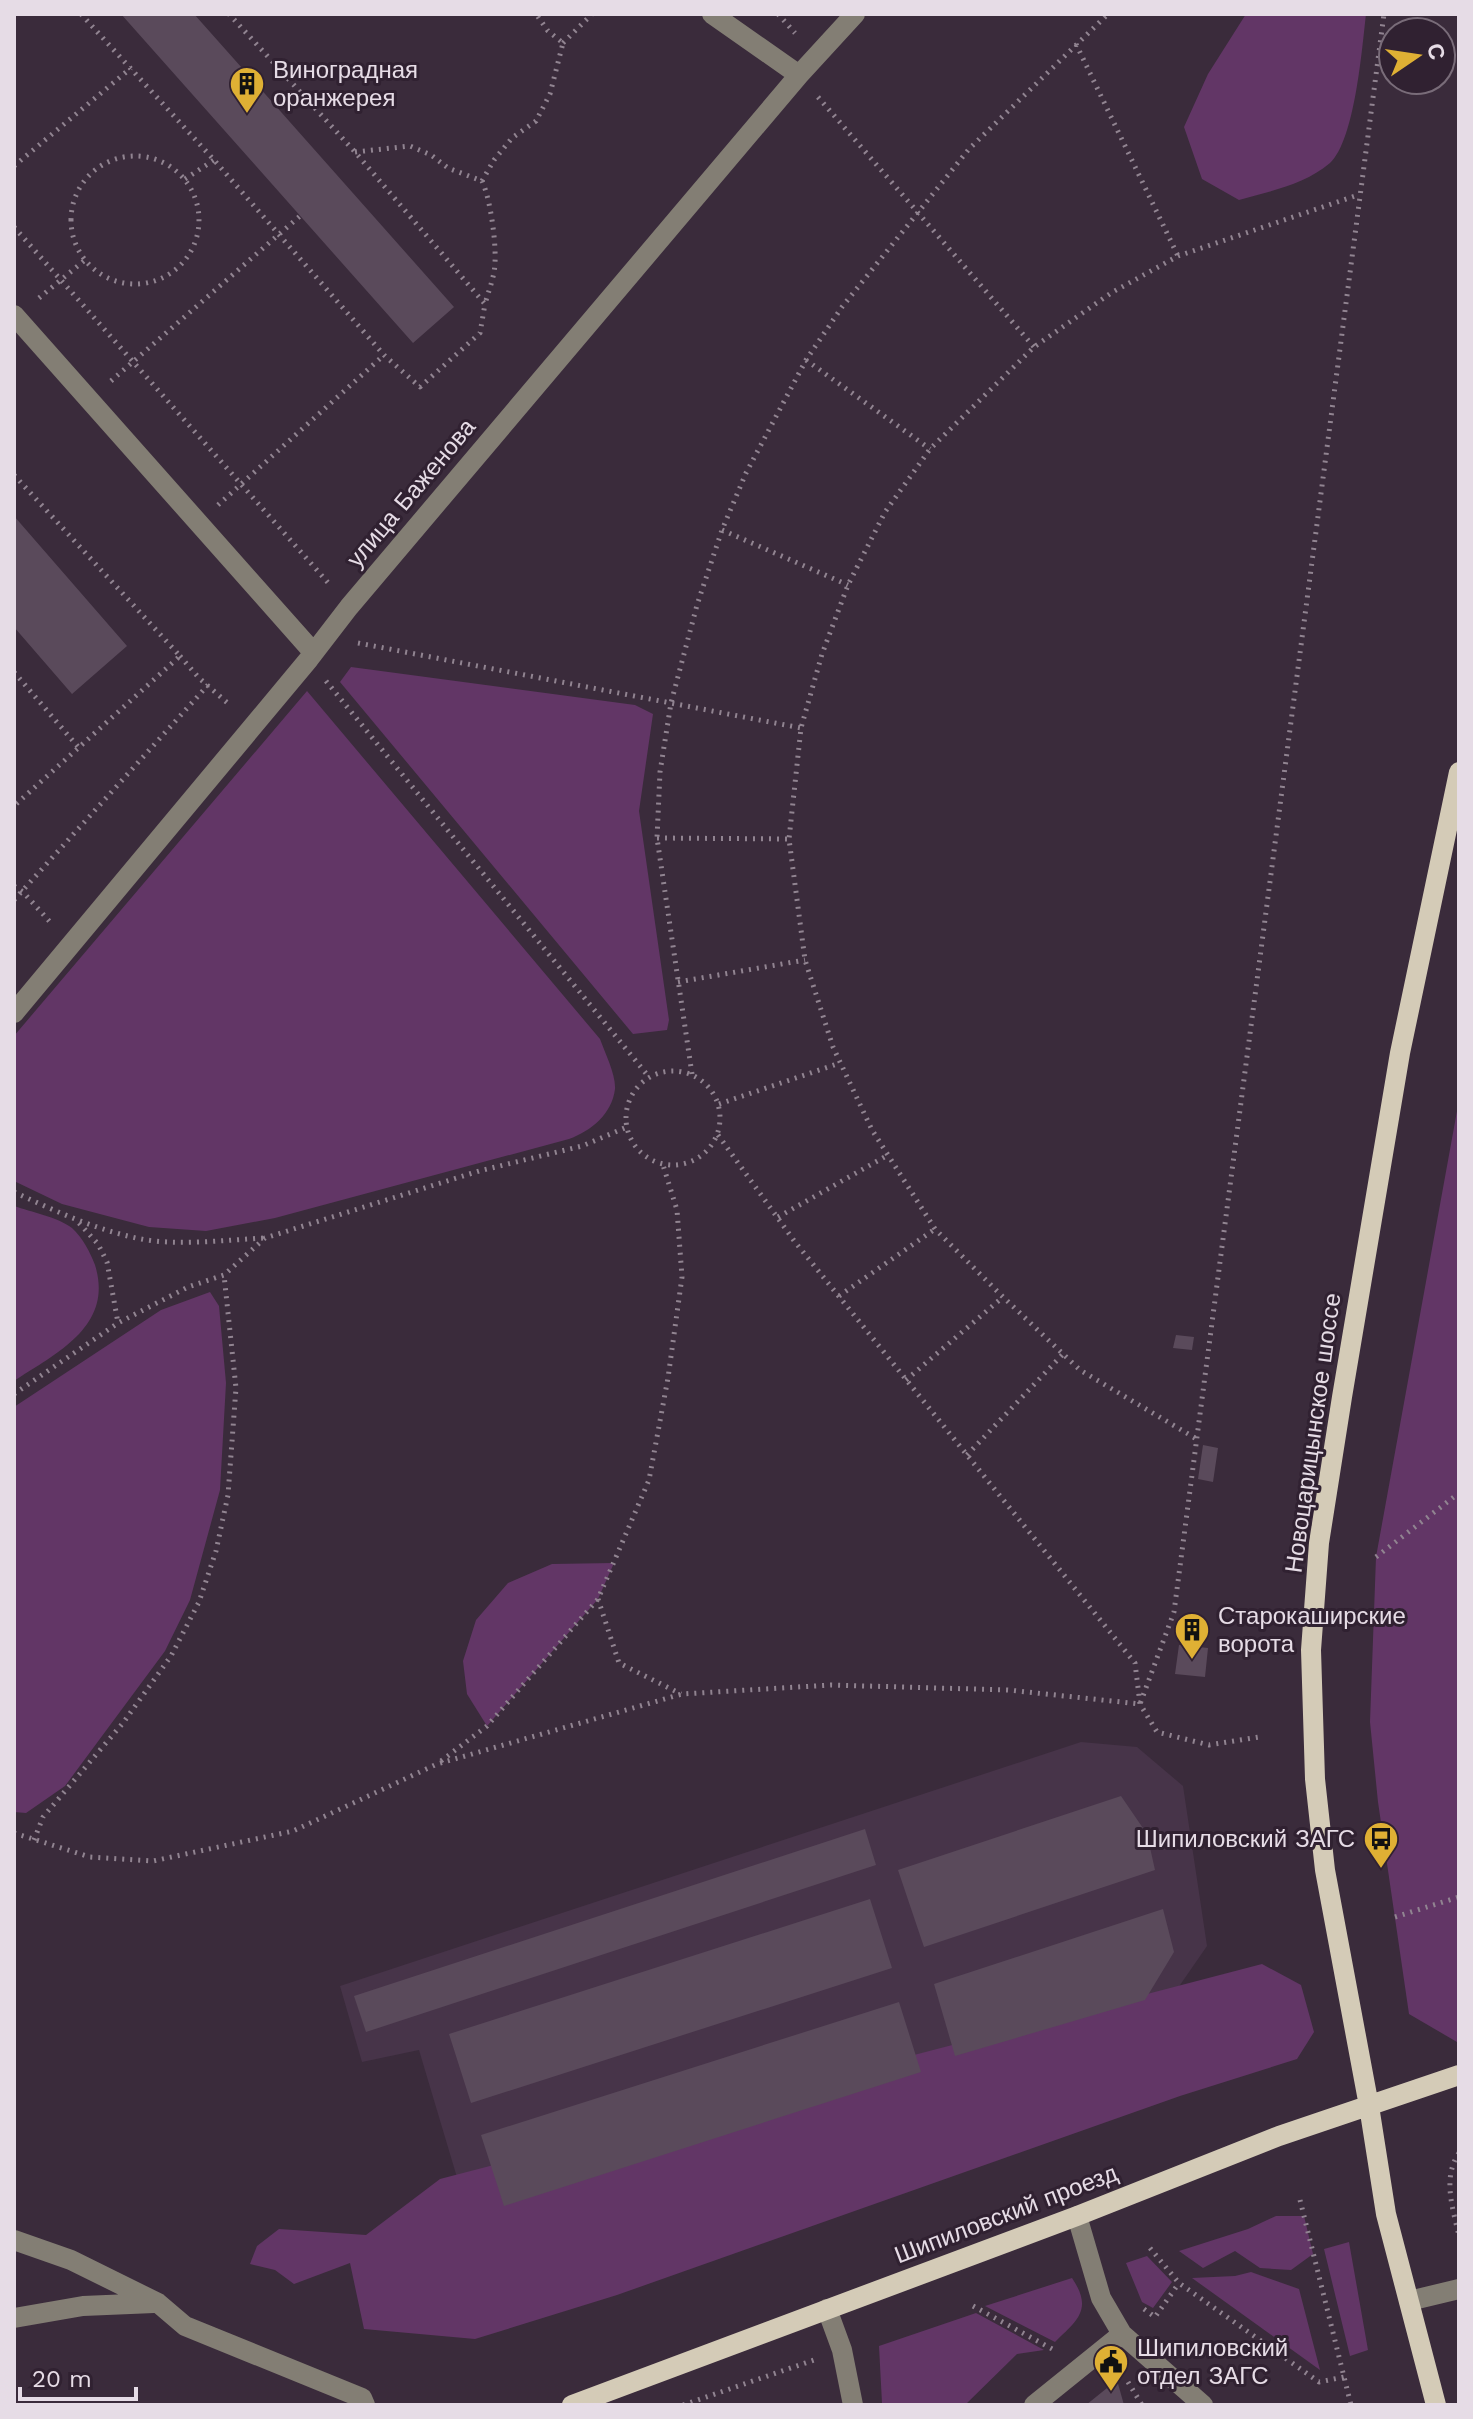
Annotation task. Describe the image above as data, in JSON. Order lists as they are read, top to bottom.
{
  "streets": {
    "main road": ["Новоцарицынское шоссе", "Шипиловский проезд"],
    "street": ["улица Баженова"]
  },
  "crossings": [
    ["Новоцарицынское шоссе", "Шипиловский проезд"]
  ],
  "places": {
    "building": ["Виноградная оранжерея", "Старокаширские ворота"],
    "bus stop": ["Шипиловский ЗАГС"],
    "public building": ["Шипиловский отдел ЗАГС"]
  },
  "scale_bar": "20 m",
  "north": "right"
}
